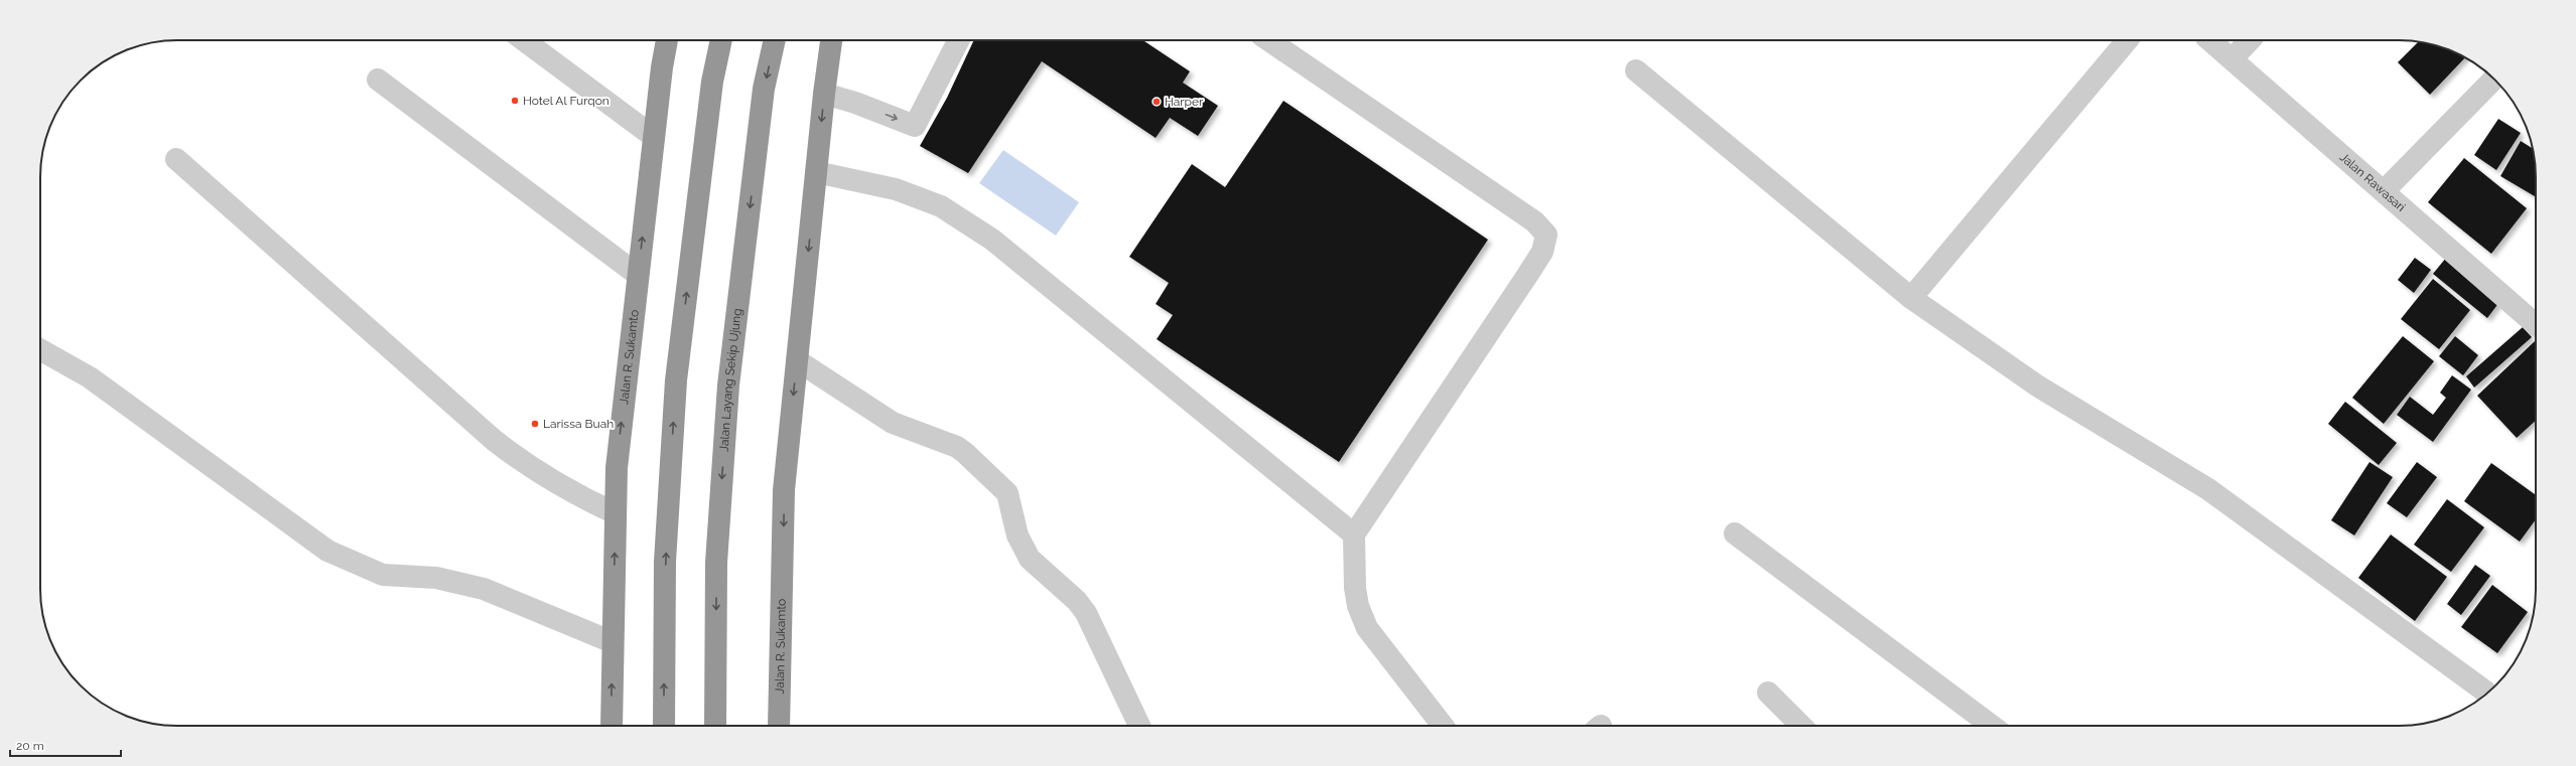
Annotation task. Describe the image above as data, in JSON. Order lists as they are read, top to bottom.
{
  "streets": {
    "highway": ["Jalan R. Sukamto", "Jalan Layang Sekip Ujung"],
    "street": ["Jalan Rawasari"]
  },
  "places": ["Hotel Al Furqon", "Harper", "Larissa Buah"],
  "scale_bar": "20 m"
}
